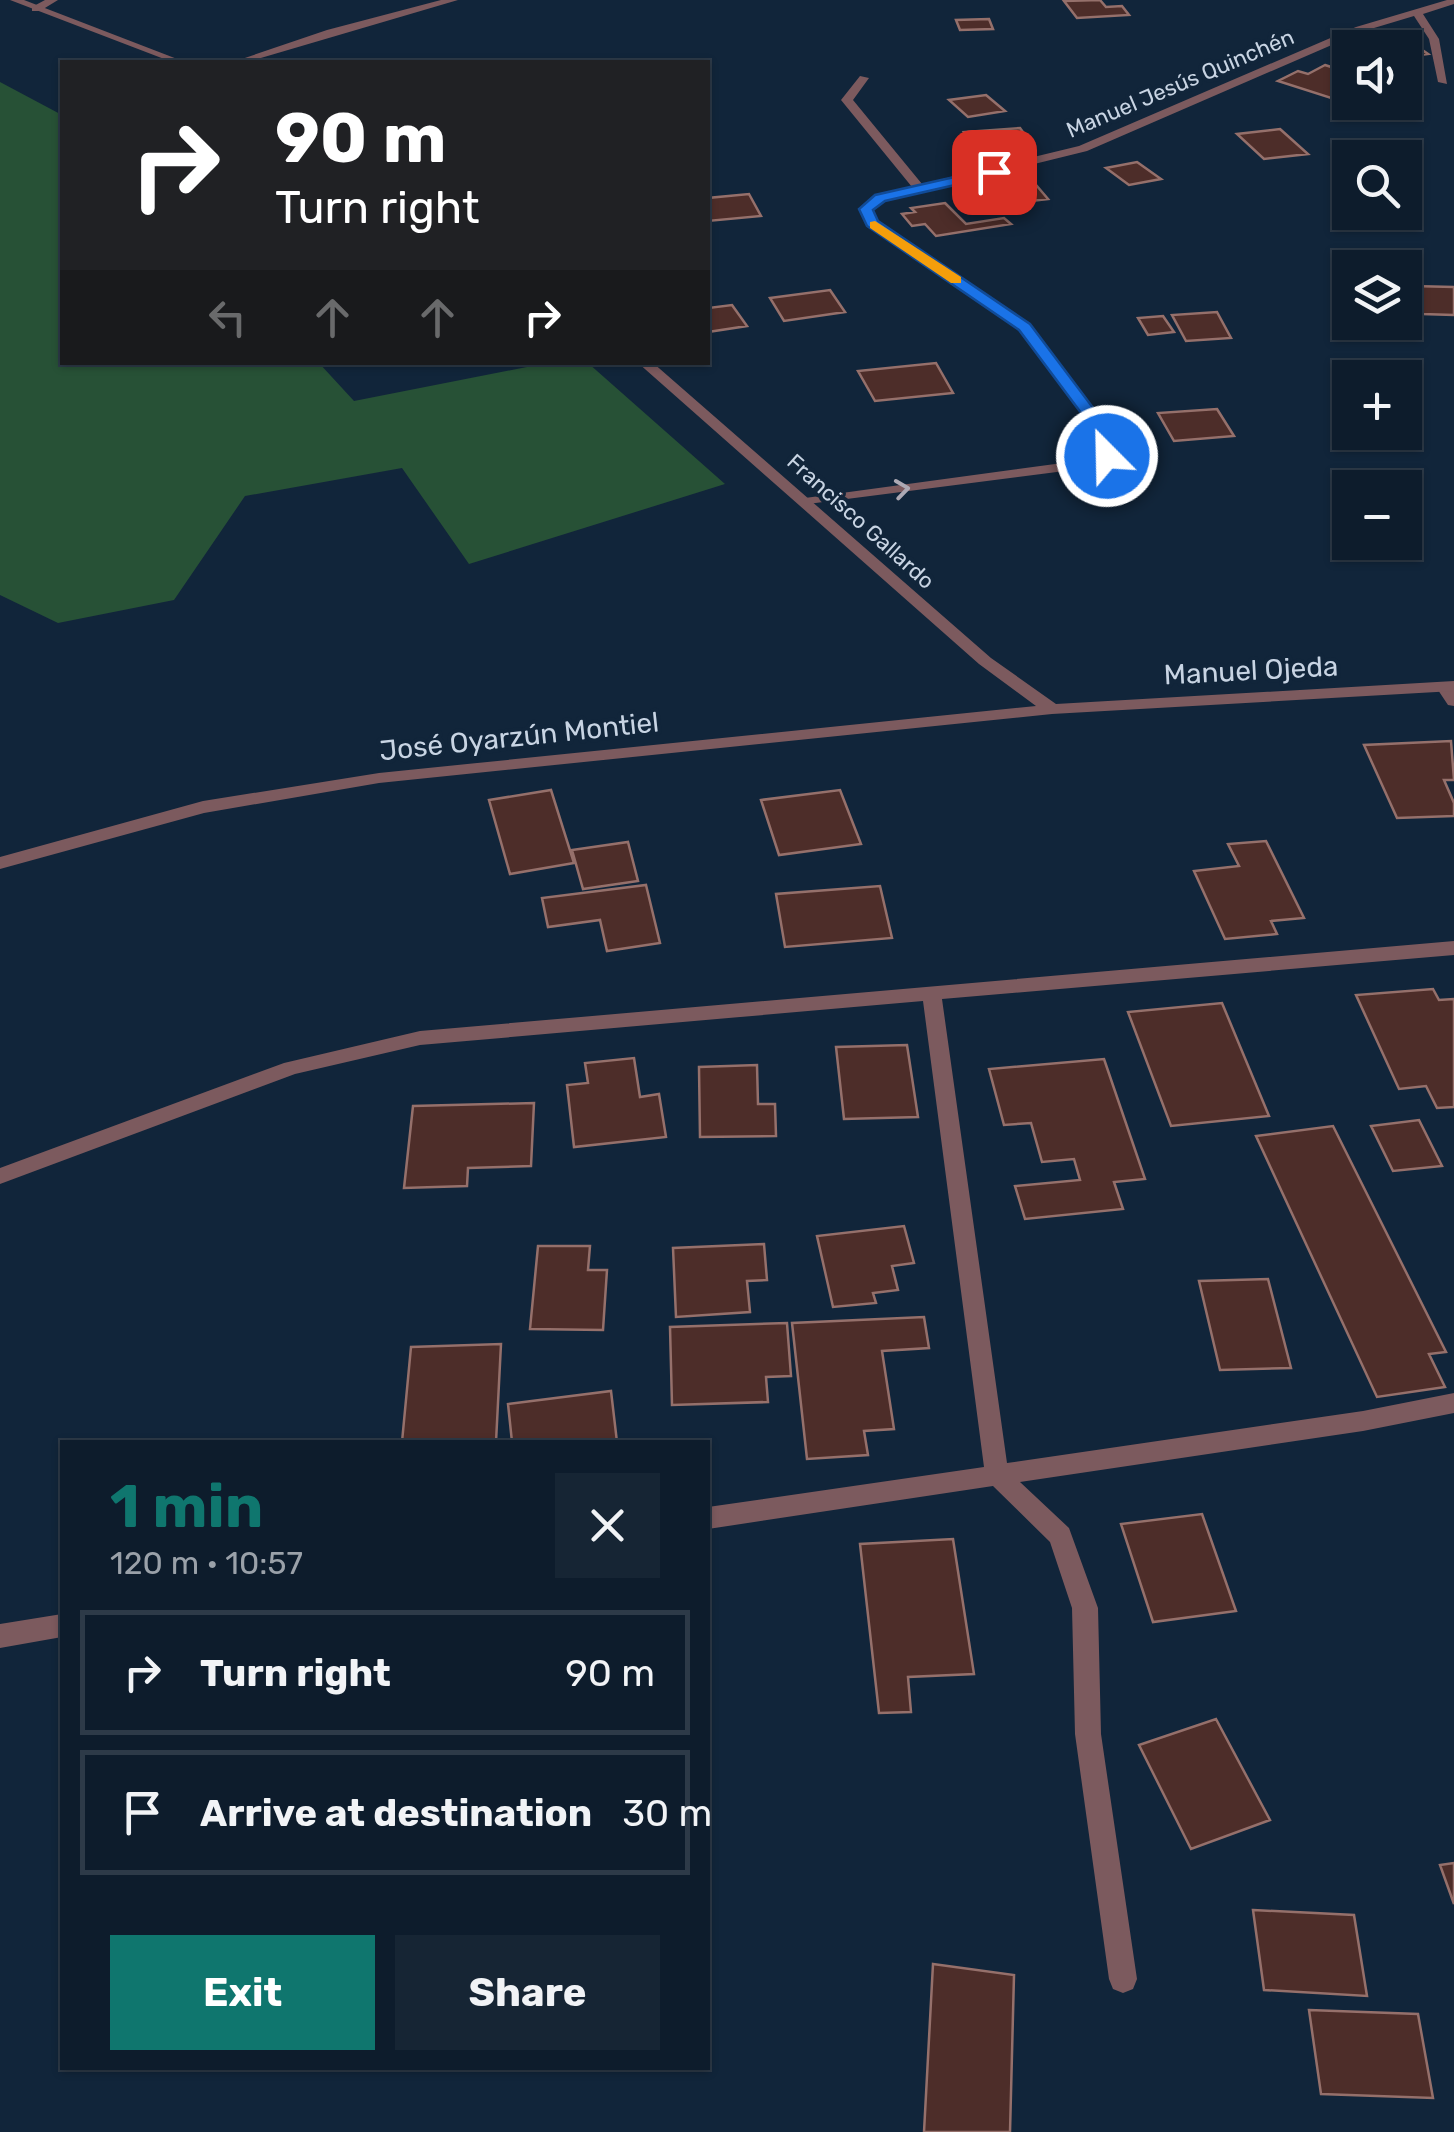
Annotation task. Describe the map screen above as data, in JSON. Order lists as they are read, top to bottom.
{
  "streets": {
    "street": [
      "Manuel Jesús Quinchén",
      "Francisco Gallardo",
      "Manuel Ojeda",
      "José Oyarzún Montiel"
    ]
  },
  "crossings": [
    ["Manuel Jesús Quinchén", "Francisco Gallardo"],
    ["Francisco Gallardo", "Manuel Ojeda"],
    ["Francisco Gallardo", "José Oyarzún Montiel"],
    ["Manuel Ojeda", "José Oyarzún Montiel"]
  ],
  "page": {
    "map_buttons": ["+", "−"],
    "turn": ["90 m", "Turn right"],
    "heading": ["1 min", "120 m · 10:57"],
    "list": [
      {
        "name": "Turn right",
        "value": "90 m"
      },
      {
        "name": "Arrive at destination",
        "value": "30 m"
      }
    ],
    "buttons": ["Exit", "Share"]
  }
}
